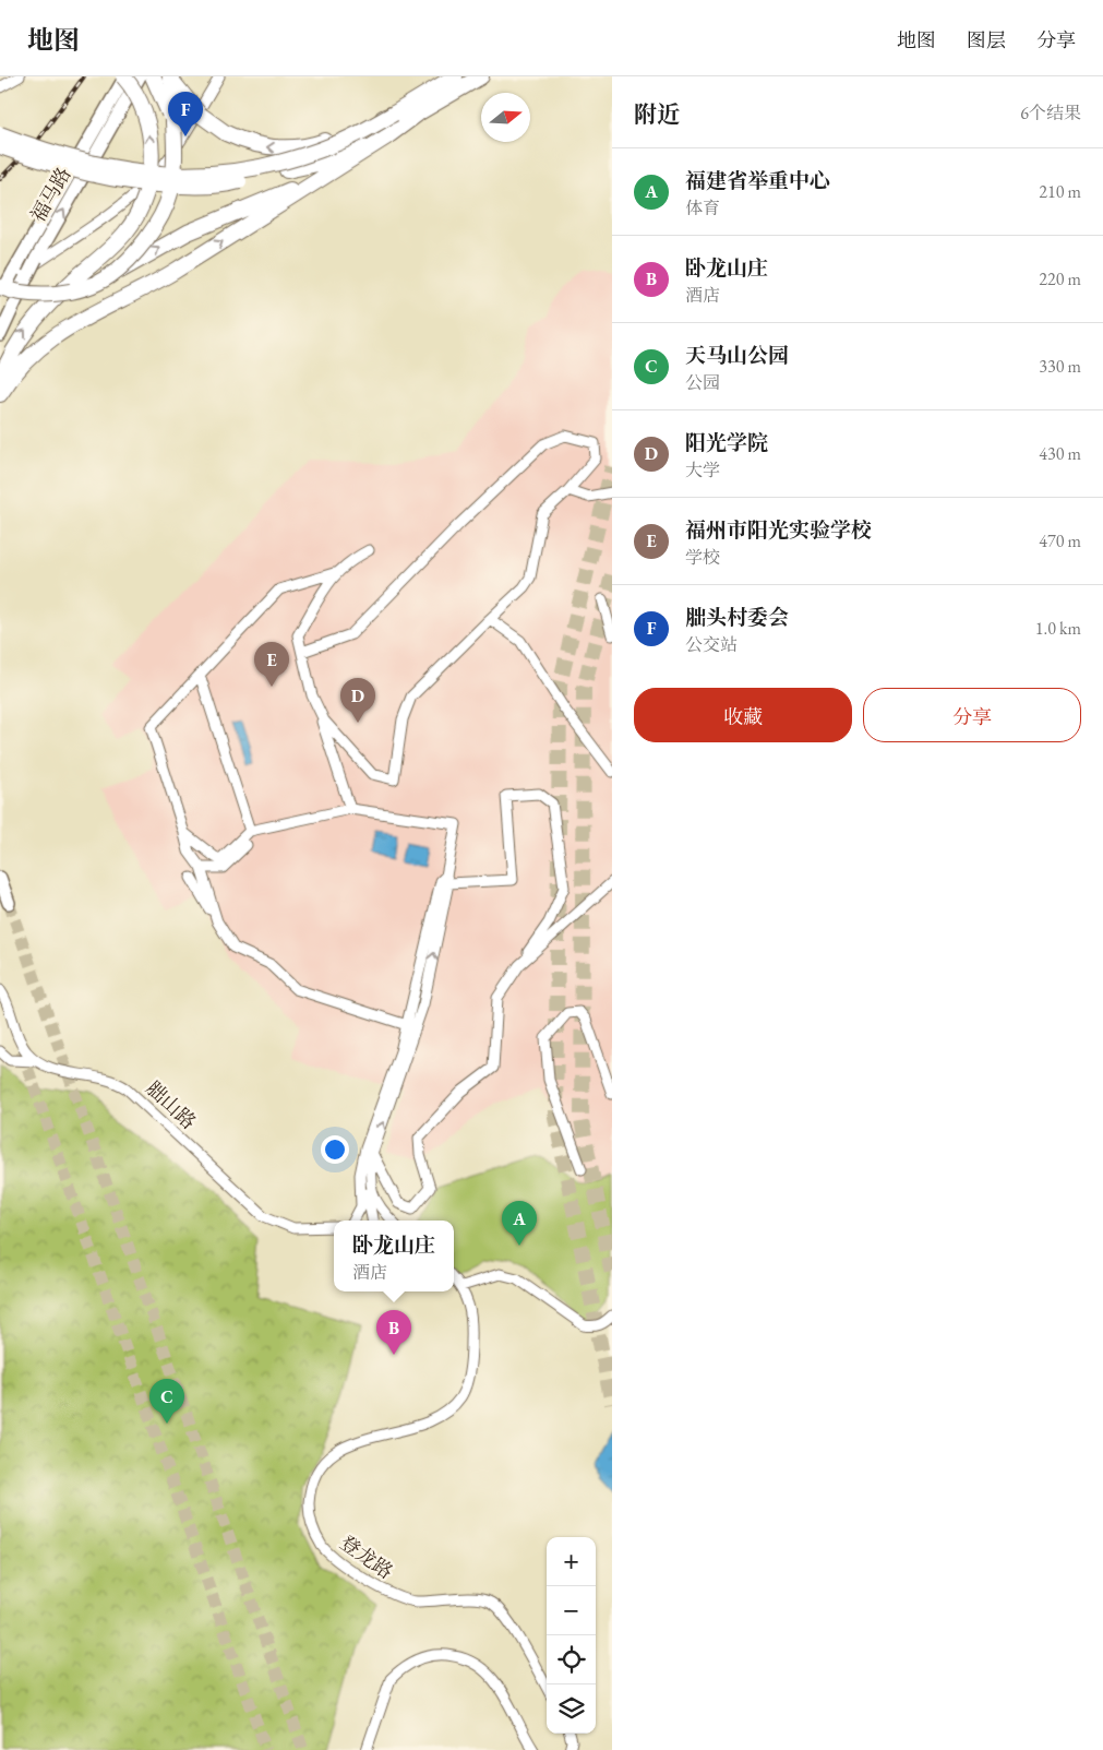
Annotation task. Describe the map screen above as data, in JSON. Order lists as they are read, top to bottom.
{
  "streets": {
    "main road": ["福马路"],
    "street": ["胐山路", "登龙路"]
  },
  "north": "right",
  "page": {
    "header": "地图",
    "nav": ["地图", "图层", "分享"],
    "heading": ["附近", "6个结果"],
    "pins": [
      "F",
      "E",
      "D",
      "A",
      "B",
      "C"
    ],
    "list": [
      {
        "mark": "A",
        "name": "福建省举重中心",
        "note": "体育",
        "value": "210 m"
      },
      {
        "mark": "B",
        "name": "卧龙山庄",
        "note": "酒店",
        "value": "220 m"
      },
      {
        "mark": "C",
        "name": "天马山公园",
        "note": "公园",
        "value": "330 m"
      },
      {
        "mark": "D",
        "name": "阳光学院",
        "note": "大学",
        "value": "430 m"
      },
      {
        "mark": "E",
        "name": "福州市阳光实验学校",
        "note": "学校",
        "value": "470 m"
      },
      {
        "mark": "F",
        "name": "胐头村委会",
        "note": "公交站",
        "value": "1.0 km"
      }
    ],
    "buttons": ["收藏", "分享"],
    "popup": ["卧龙山庄", "酒店"],
    "map_buttons": ["+", "−"]
  }
}
